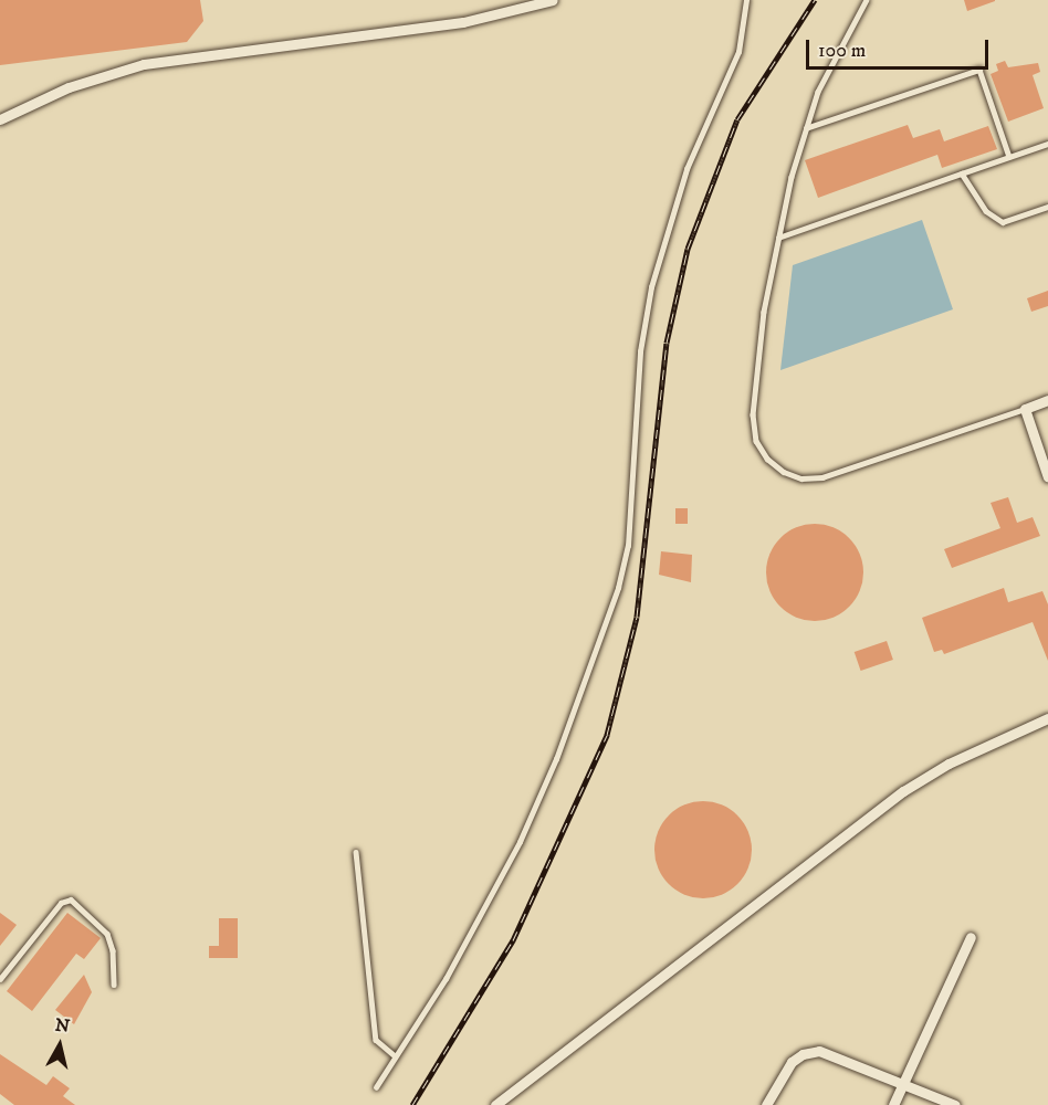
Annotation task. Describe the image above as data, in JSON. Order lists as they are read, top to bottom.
{
  "scale_bar": "100 m",
  "north": "top"
}
